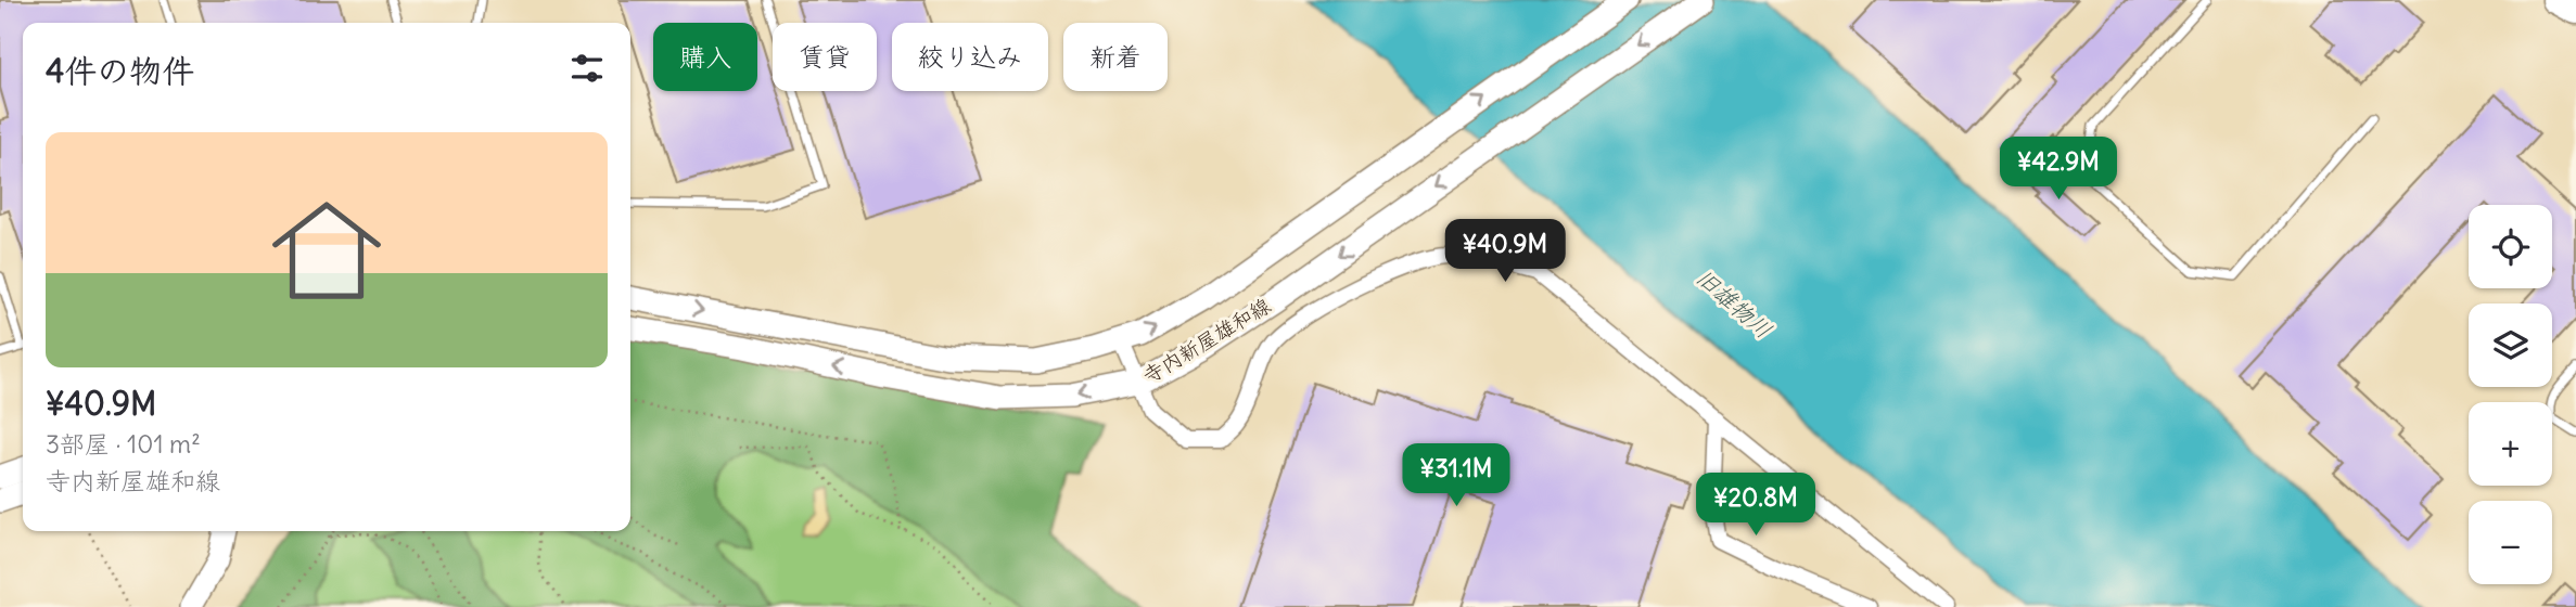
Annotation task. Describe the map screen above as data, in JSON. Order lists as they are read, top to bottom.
{
  "streets": {
    "main road": ["寺内新屋雄和線"]
  },
  "water": ["旧雄物川"],
  "page": {
    "chip": [
      "購入",
      "賃貸",
      "絞り込み",
      "新着"
    ],
    "heading": "4件の物件",
    "list": [
      {
        "name": "¥40.9M",
        "note": "3部屋 · 101 m² · 寺内新屋雄和線"
      }
    ],
    "price": [
      "¥42.9M",
      "¥40.9M",
      "¥31.1M",
      "¥20.8M"
    ],
    "map_buttons": ["+", "−"]
  }
}
